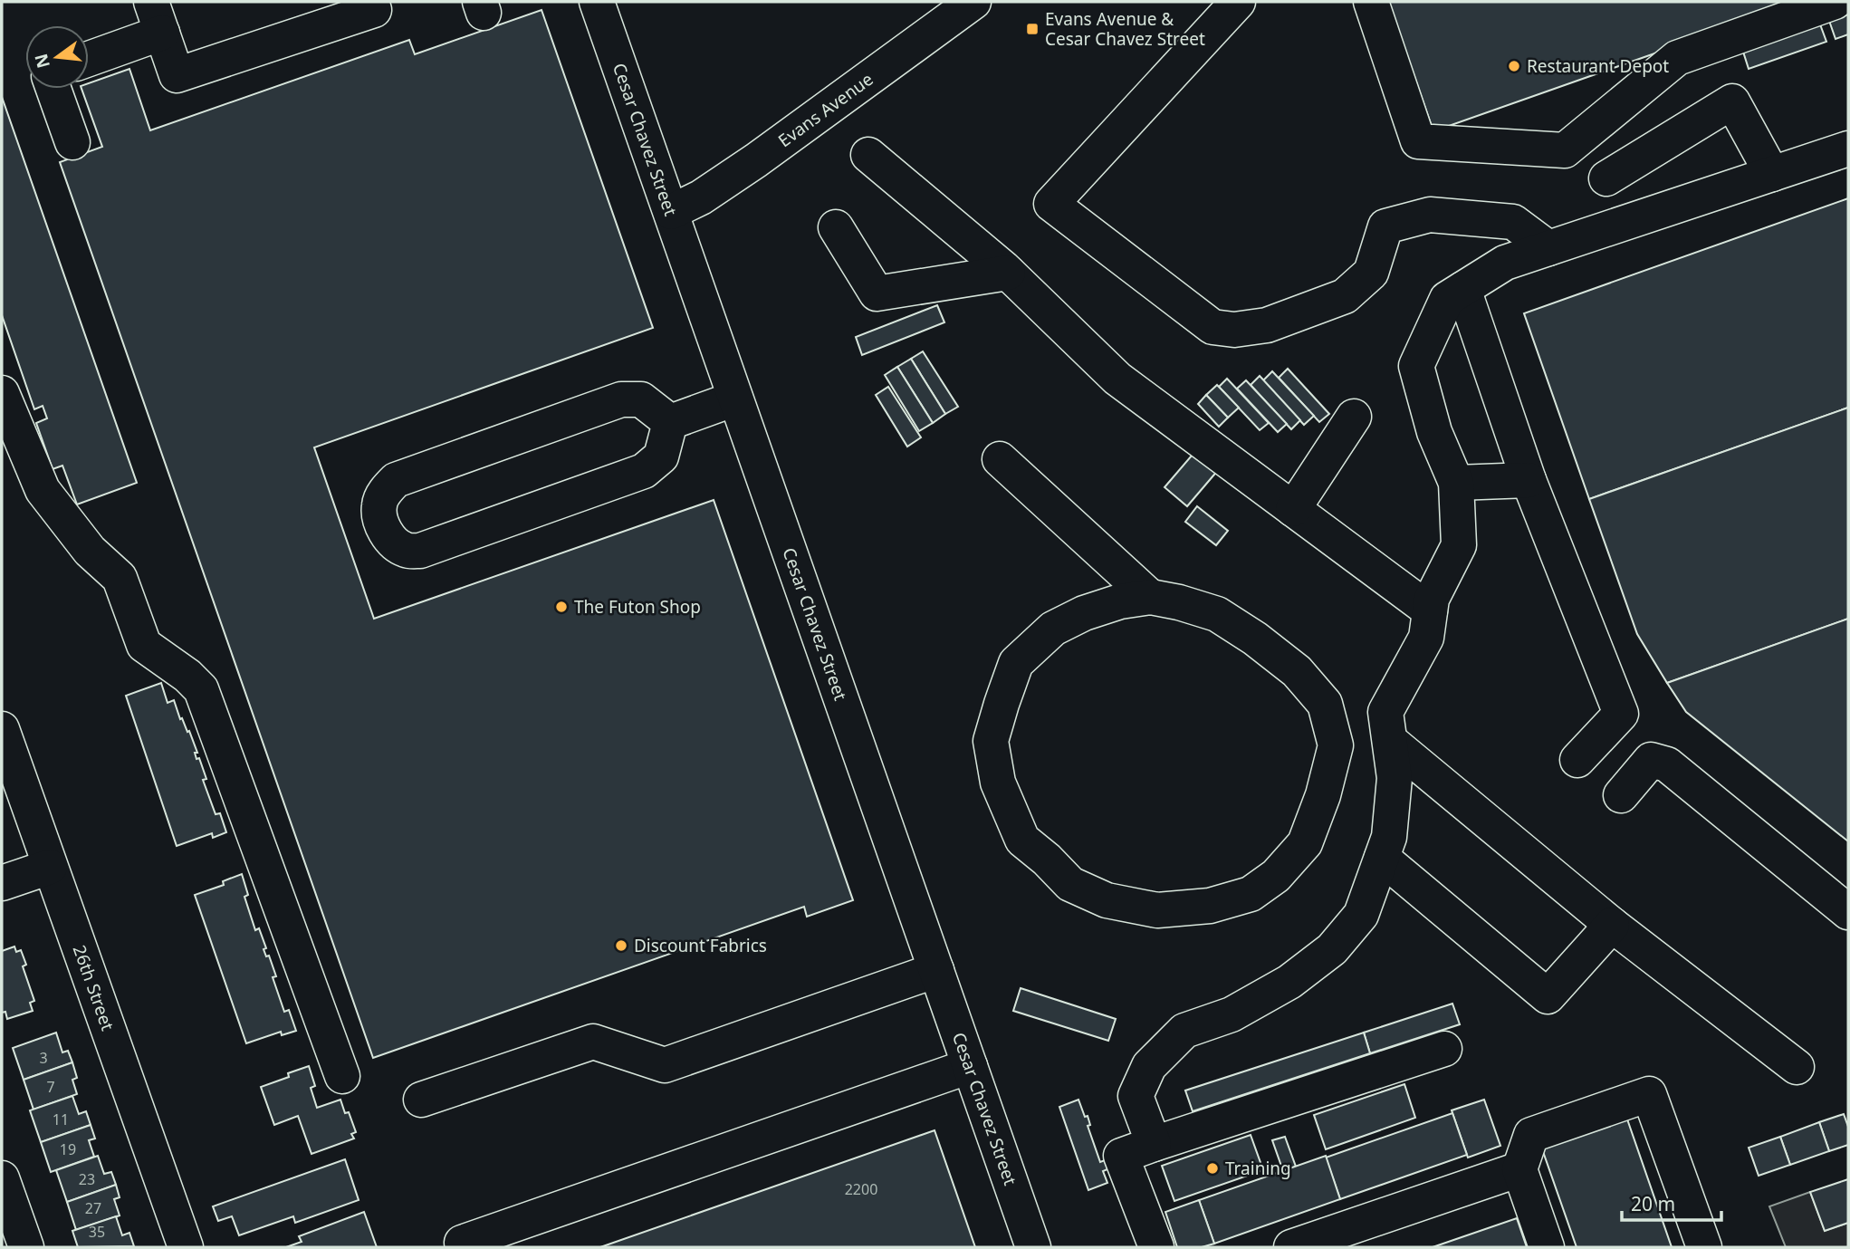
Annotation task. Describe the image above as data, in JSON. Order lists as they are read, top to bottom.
{
  "streets": {
    "main road": ["Evans Avenue", "Cesar Chavez Street", "26th Street"]
  },
  "crossings": [
    ["Evans Avenue", "Cesar Chavez Street"]
  ],
  "places": {
    "transit": ["Evans Avenue & Cesar Chavez Street"],
    "other": [
      "Restaurant Depot",
      "The Futon Shop",
      "Discount Fabrics",
      "Training"
    ]
  },
  "house_numbers": [
    "3",
    "7",
    "11",
    "19",
    "23",
    "2200",
    "27",
    "35"
  ],
  "scale_bar": "20 m",
  "north": "left"
}
